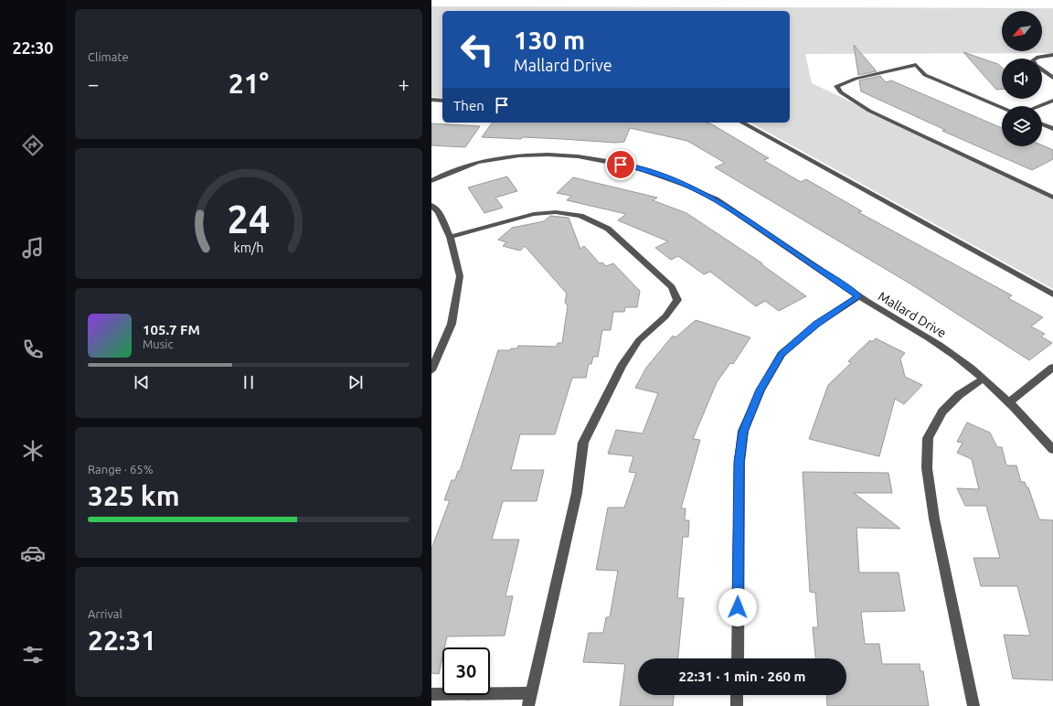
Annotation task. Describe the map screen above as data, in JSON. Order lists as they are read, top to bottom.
{
  "streets": {
    "street": ["Mallard Drive"]
  },
  "north": "bottom left",
  "page": {
    "tabs": "22:30",
    "tile": [
      "Climate",
      ["Range · 65%", "325 km"],
      ["Arrival", "22:31"]
    ],
    "turn": ["130 m", "Mallard Drive"],
    "heat": ["−", "21°", "+"],
    "then": "Then",
    "song": ["105.7 FM", "Music"],
    "limit": "30",
    "trip": "22:31 · 1 min · 260 m",
    "gauge": ["24", "km/h"]
  }
}
